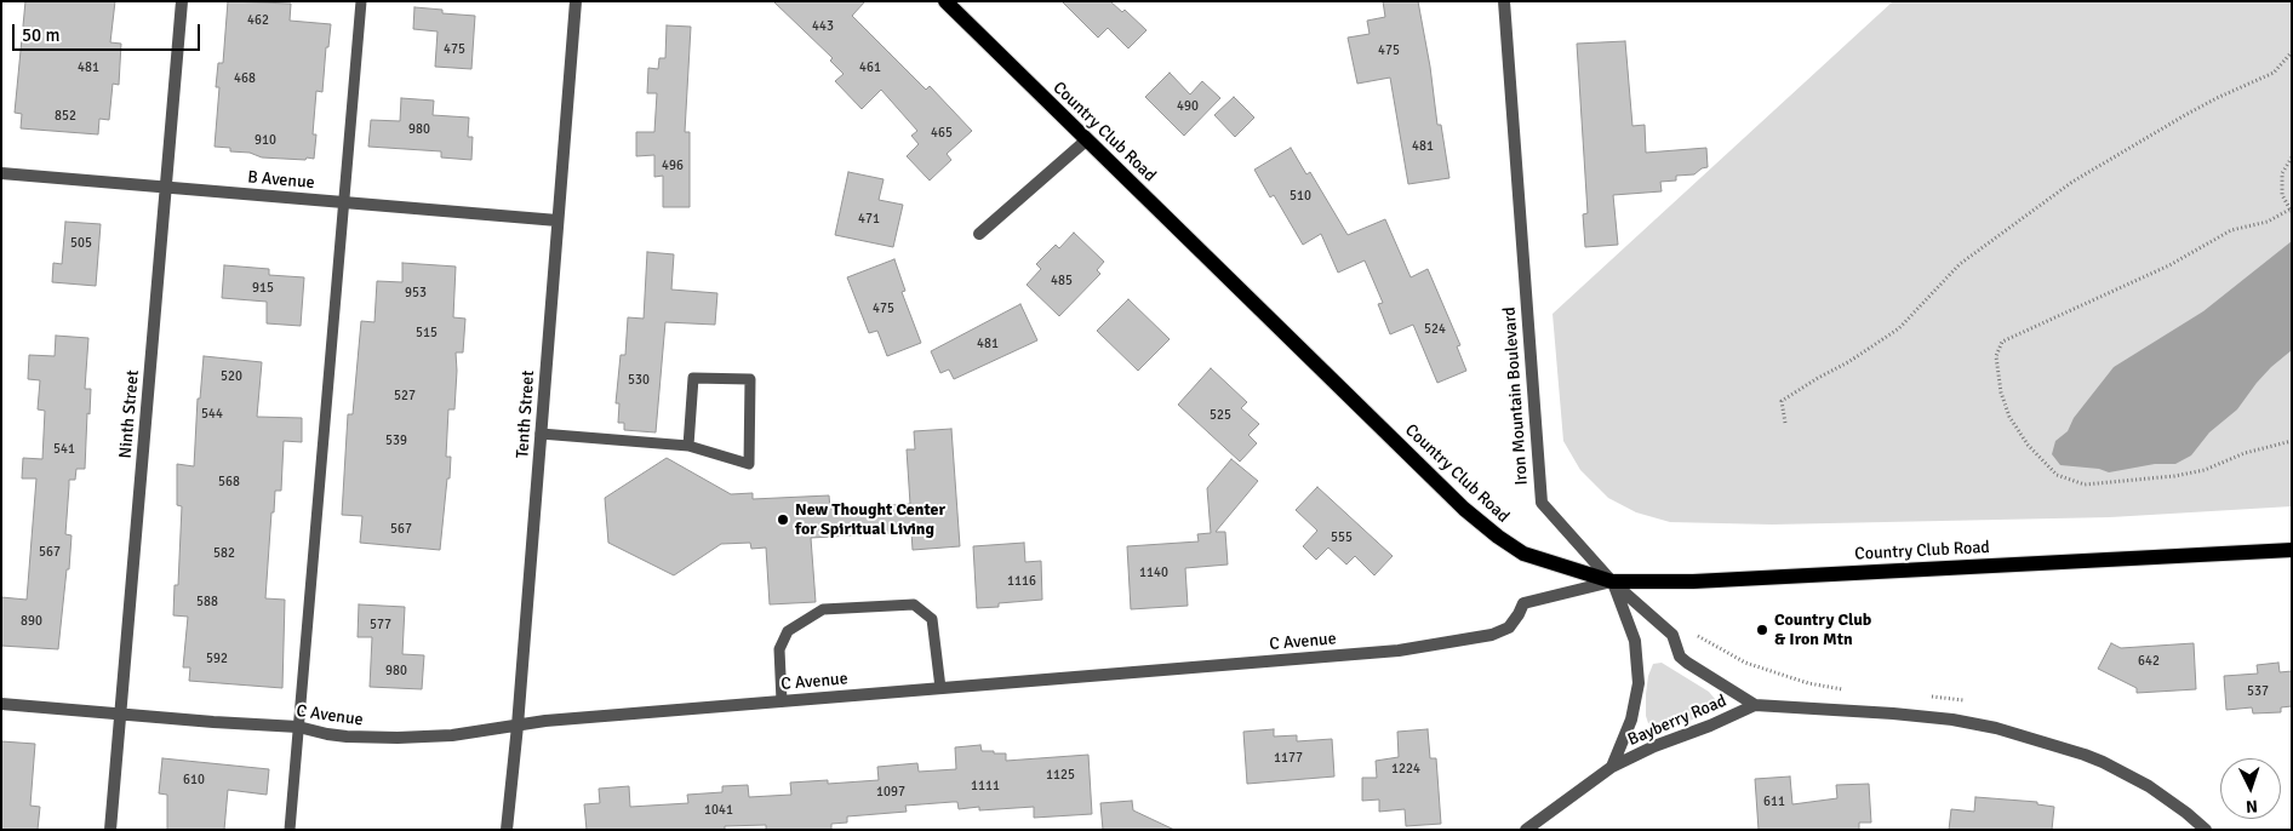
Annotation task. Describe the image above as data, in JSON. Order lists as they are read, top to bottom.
{
  "streets": {
    "main road": ["Country Club Road"],
    "street": [
      "B Avenue",
      "Iron Mountain Boulevard",
      "Ninth Street",
      "Tenth Street",
      "C Avenue",
      "Bayberry Road"
    ]
  },
  "crossings": [
    ["Country Club Road", "Iron Mountain Boulevard"],
    ["Country Club Road", "C Avenue"],
    ["Country Club Road", "Bayberry Road"],
    ["B Avenue", "Ninth Street"],
    ["B Avenue", "Tenth Street"],
    ["Iron Mountain Boulevard", "C Avenue"],
    ["Iron Mountain Boulevard", "Bayberry Road"],
    ["Ninth Street", "C Avenue"],
    ["Tenth Street", "C Avenue"],
    ["C Avenue", "Bayberry Road"]
  ],
  "places": ["New Thought Center for Spiritual Living", "Country Club & Iron Mtn"],
  "house_numbers": [
    "462",
    "443",
    "475",
    "475",
    "481",
    "461",
    "468",
    "490",
    "852",
    "980",
    "465",
    "910",
    "481",
    "496",
    "510",
    "471",
    "505",
    "485",
    "915",
    "953",
    "475",
    "524",
    "515",
    "481",
    "520",
    "530",
    "527",
    "544",
    "525",
    "539",
    "541",
    "568",
    "567",
    "555",
    "567",
    "582",
    "1140",
    "1116",
    "588",
    "890",
    "577",
    "592",
    "642",
    "980",
    "537",
    "1177",
    "1224",
    "1125",
    "610",
    "1111",
    "1097",
    "611",
    "1041"
  ],
  "scale_bar": "50 m",
  "north": "bottom"
}
